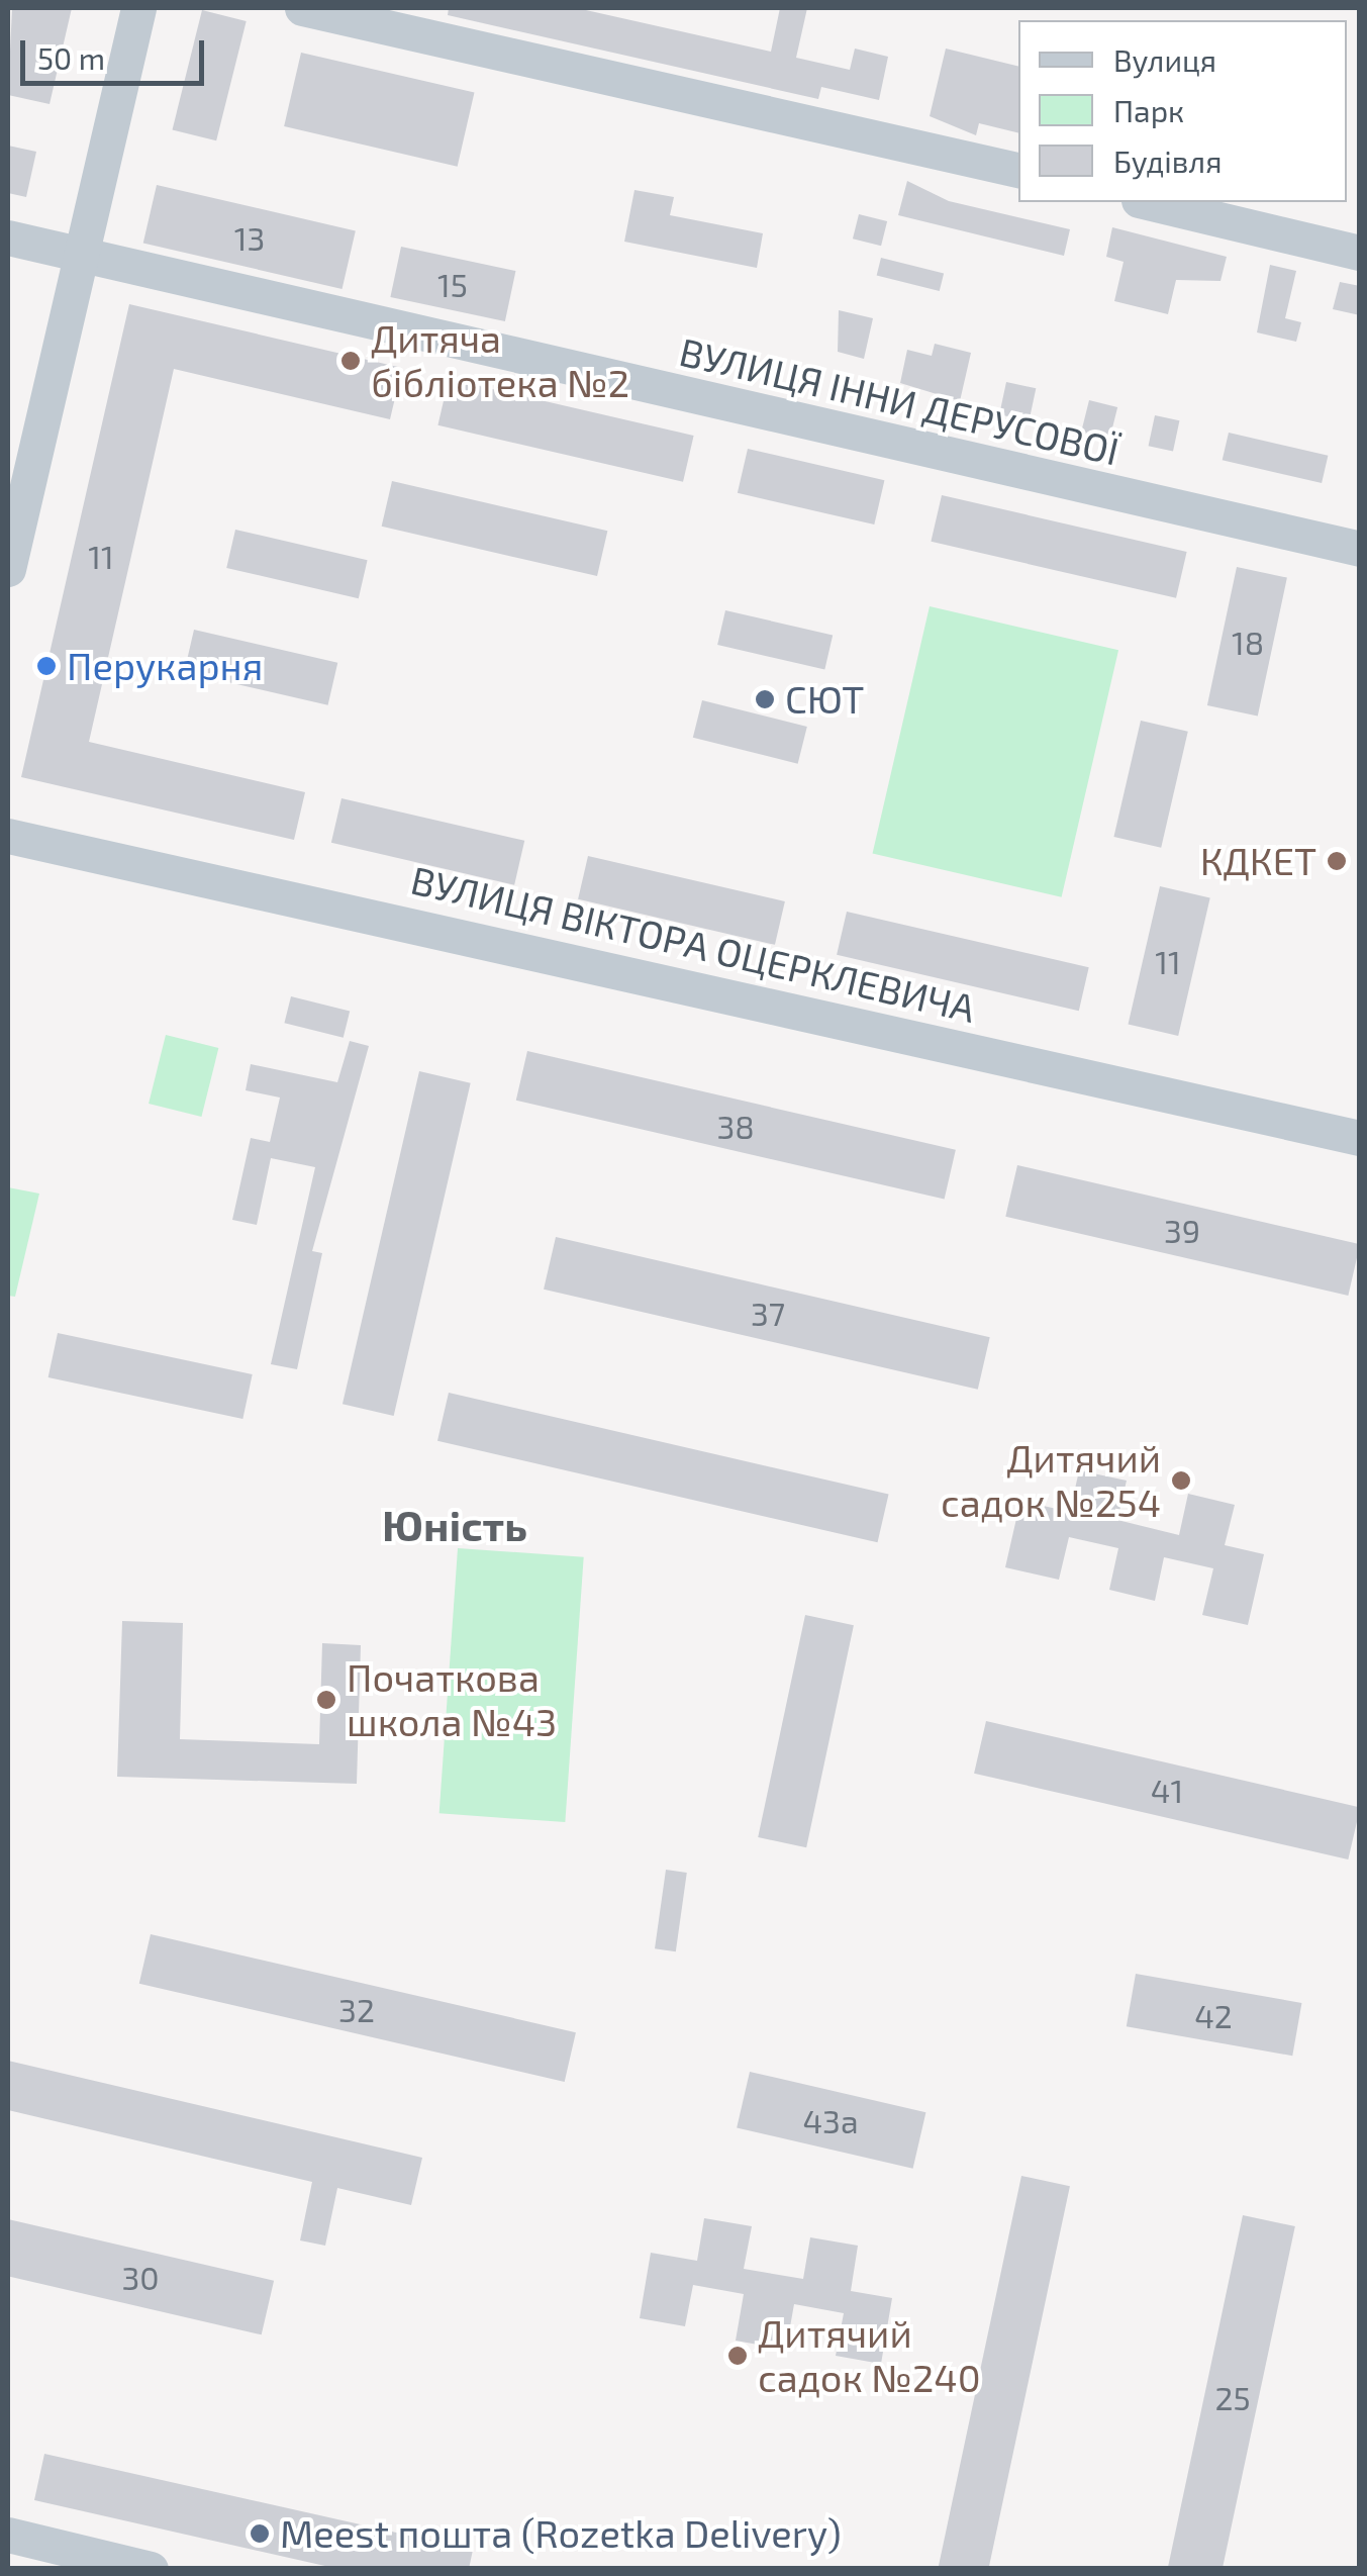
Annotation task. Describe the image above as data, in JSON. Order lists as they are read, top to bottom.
{
  "streets": {
    "street": ["ВУЛИЦЯ ІННИ ДЕРУСОВОЇ", "ВУЛИЦЯ ВІКТОРА ОЦЕРКЛЕВИЧА"]
  },
  "districts": ["Юність"],
  "places": [
    "Дитяча бібліотека №2",
    "Перукарня",
    "СЮТ",
    "КДКЕТ",
    "Дитячий садок №254",
    "Початкова школа №43",
    "Дитячий садок №240",
    "Meest пошта (Rozetka Delivery)"
  ],
  "house_numbers": [
    "13",
    "15",
    "11",
    "18",
    "11",
    "38",
    "39",
    "37",
    "41",
    "32",
    "42",
    "43а",
    "30",
    "25"
  ],
  "legend": ["Вулиця", "Парк", "Будівля"],
  "scale_bar": "50 m"
}
